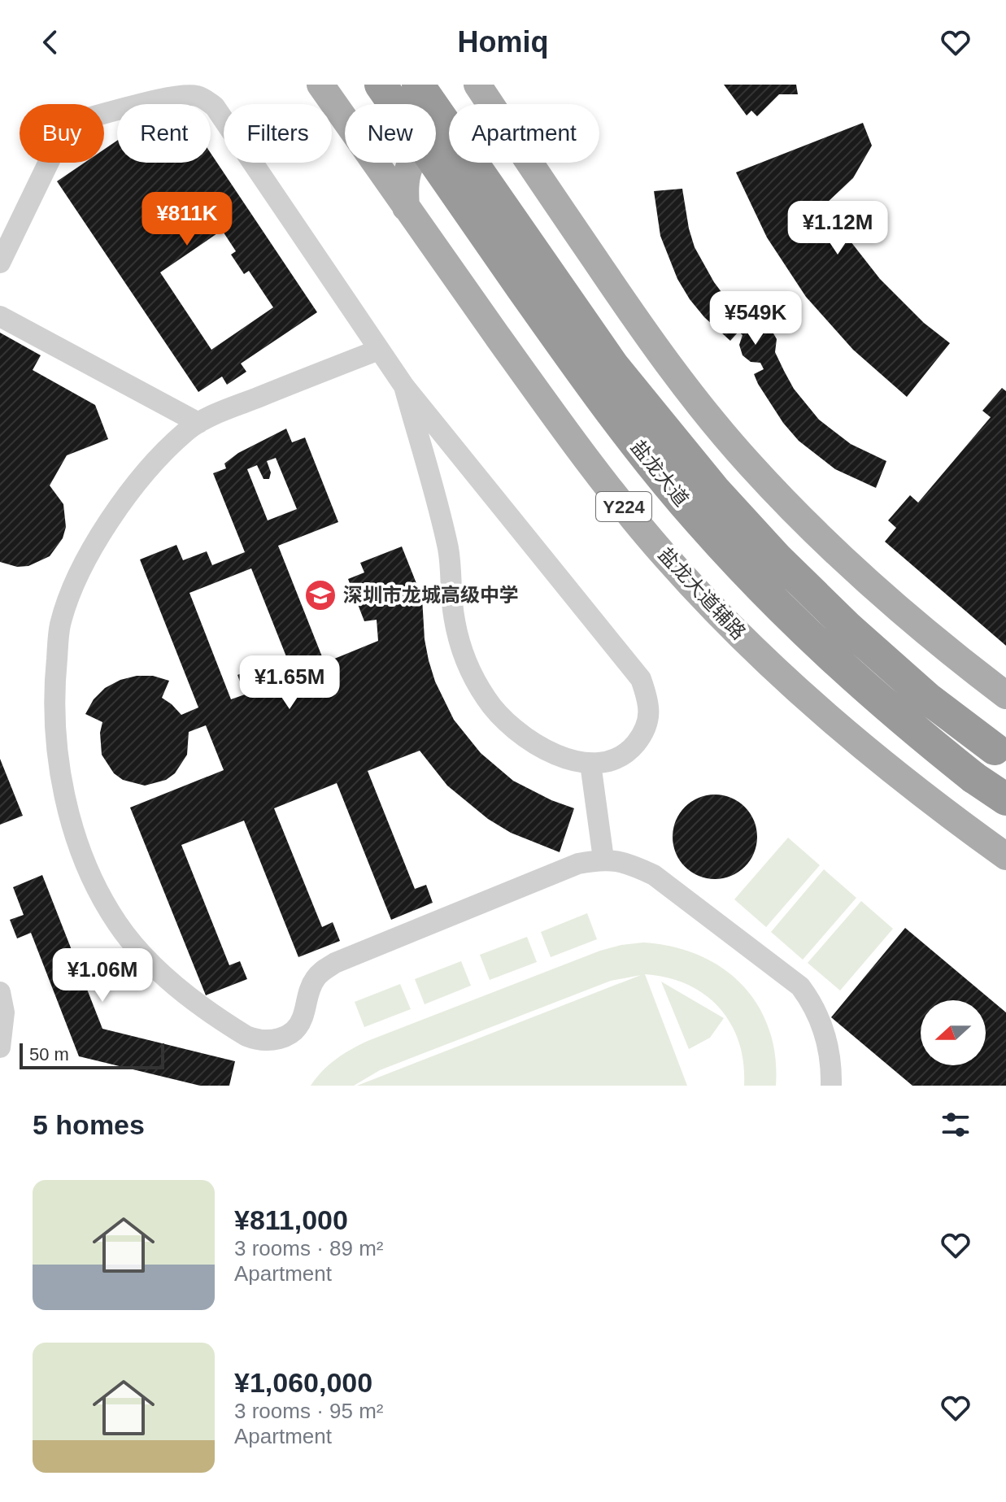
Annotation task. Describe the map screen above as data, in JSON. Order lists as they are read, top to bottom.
{
  "streets": {
    "highway": ["盐龙大道"],
    "main road": ["Y224", "盐龙大道辅路"]
  },
  "places": {
    "school or university": ["深圳市龙城高级中学"]
  },
  "scale_bar": "50 m",
  "north": "left",
  "page": {
    "header": "Homiq",
    "chip": [
      "Buy",
      "Rent",
      "Filters",
      "New",
      "Apartment"
    ],
    "price": [
      "¥811K",
      "¥1.12M",
      "¥549K",
      "¥1.65M",
      "¥1.06M"
    ],
    "scale": "50 m",
    "heading": "5 homes",
    "list": [
      {
        "name": "¥811,000",
        "note": "3 rooms · 89 m² · Apartment"
      },
      {
        "name": "¥1,060,000",
        "note": "3 rooms · 95 m² · Apartment"
      }
    ]
  }
}
